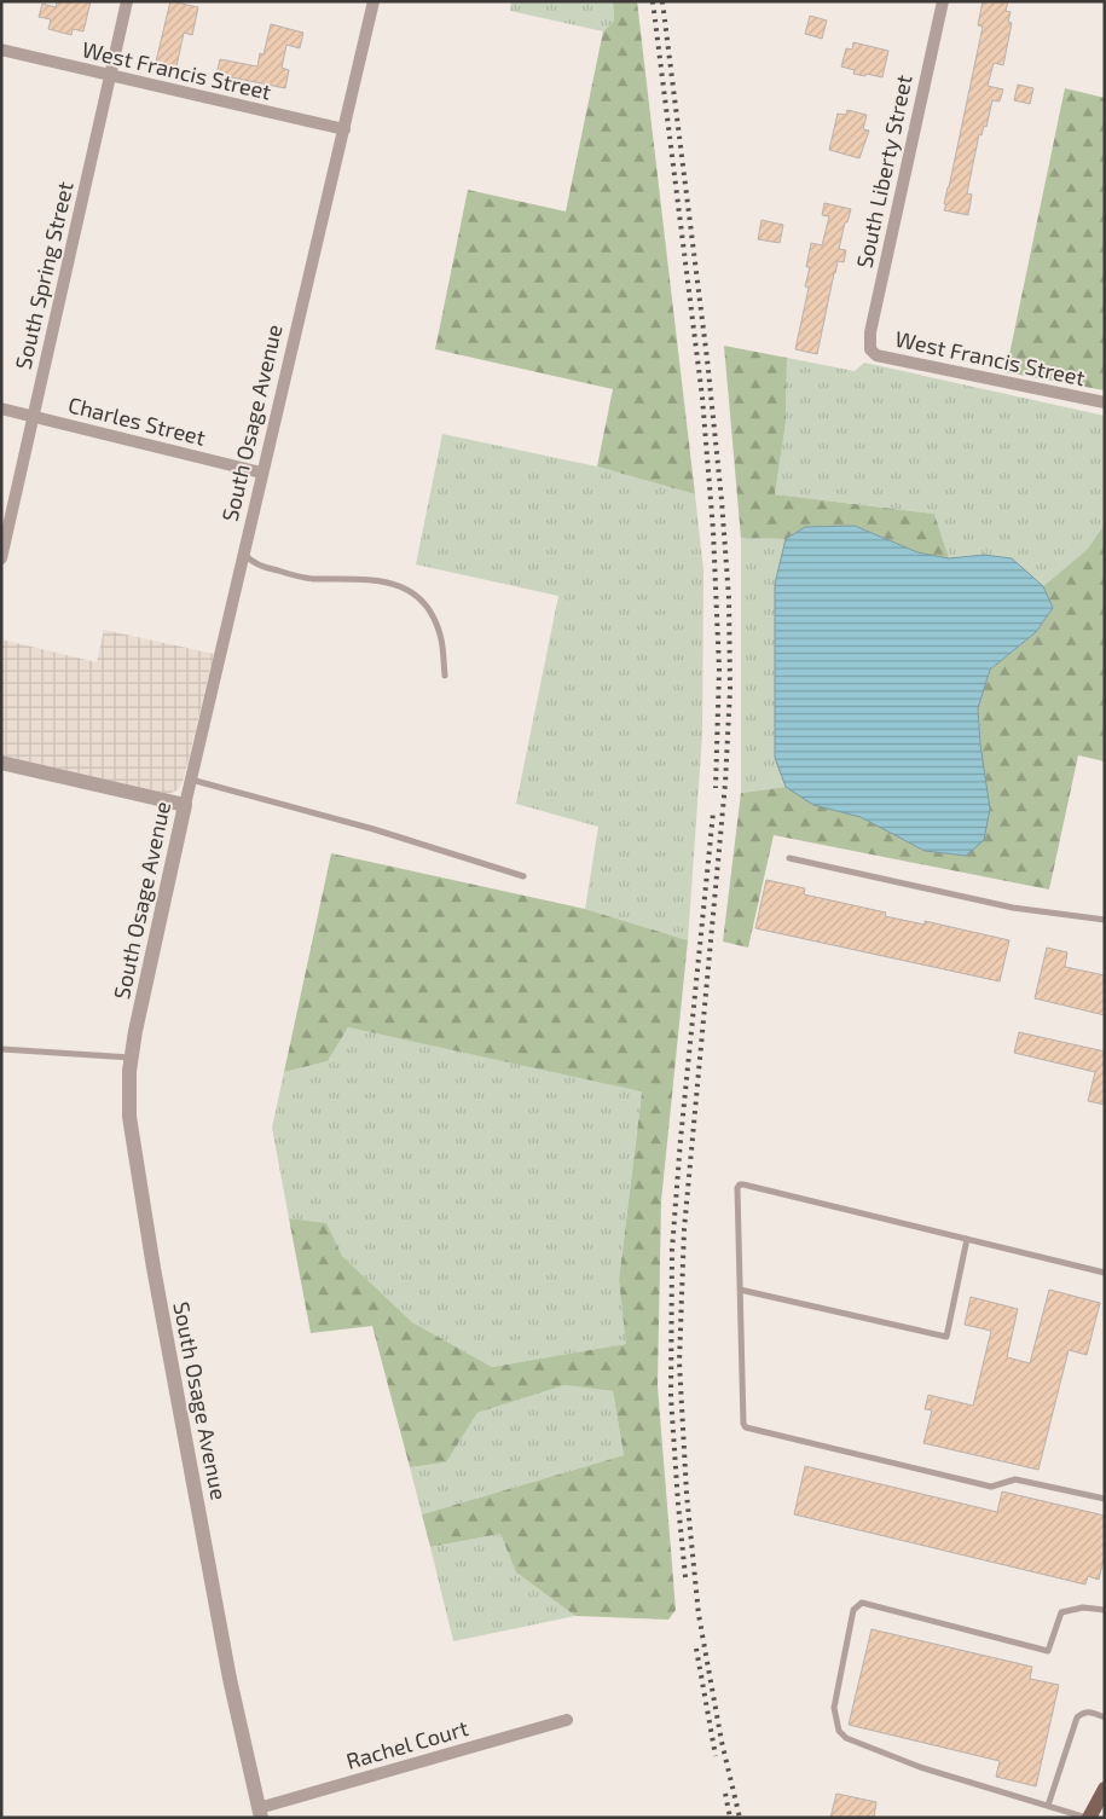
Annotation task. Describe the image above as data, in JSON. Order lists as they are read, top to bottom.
{
  "streets": {
    "street": [
      "West Francis Street",
      "South Liberty Street",
      "South Spring Street",
      "Charles Street",
      "South Osage Avenue",
      "Rachel Court"
    ]
  },
  "crossings": [
    ["West Francis Street", "South Liberty Street"],
    ["West Francis Street", "South Spring Street"],
    ["West Francis Street", "South Osage Avenue"],
    ["South Spring Street", "Charles Street"],
    ["Charles Street", "South Osage Avenue"],
    ["South Osage Avenue", "Rachel Court"]
  ]
}
